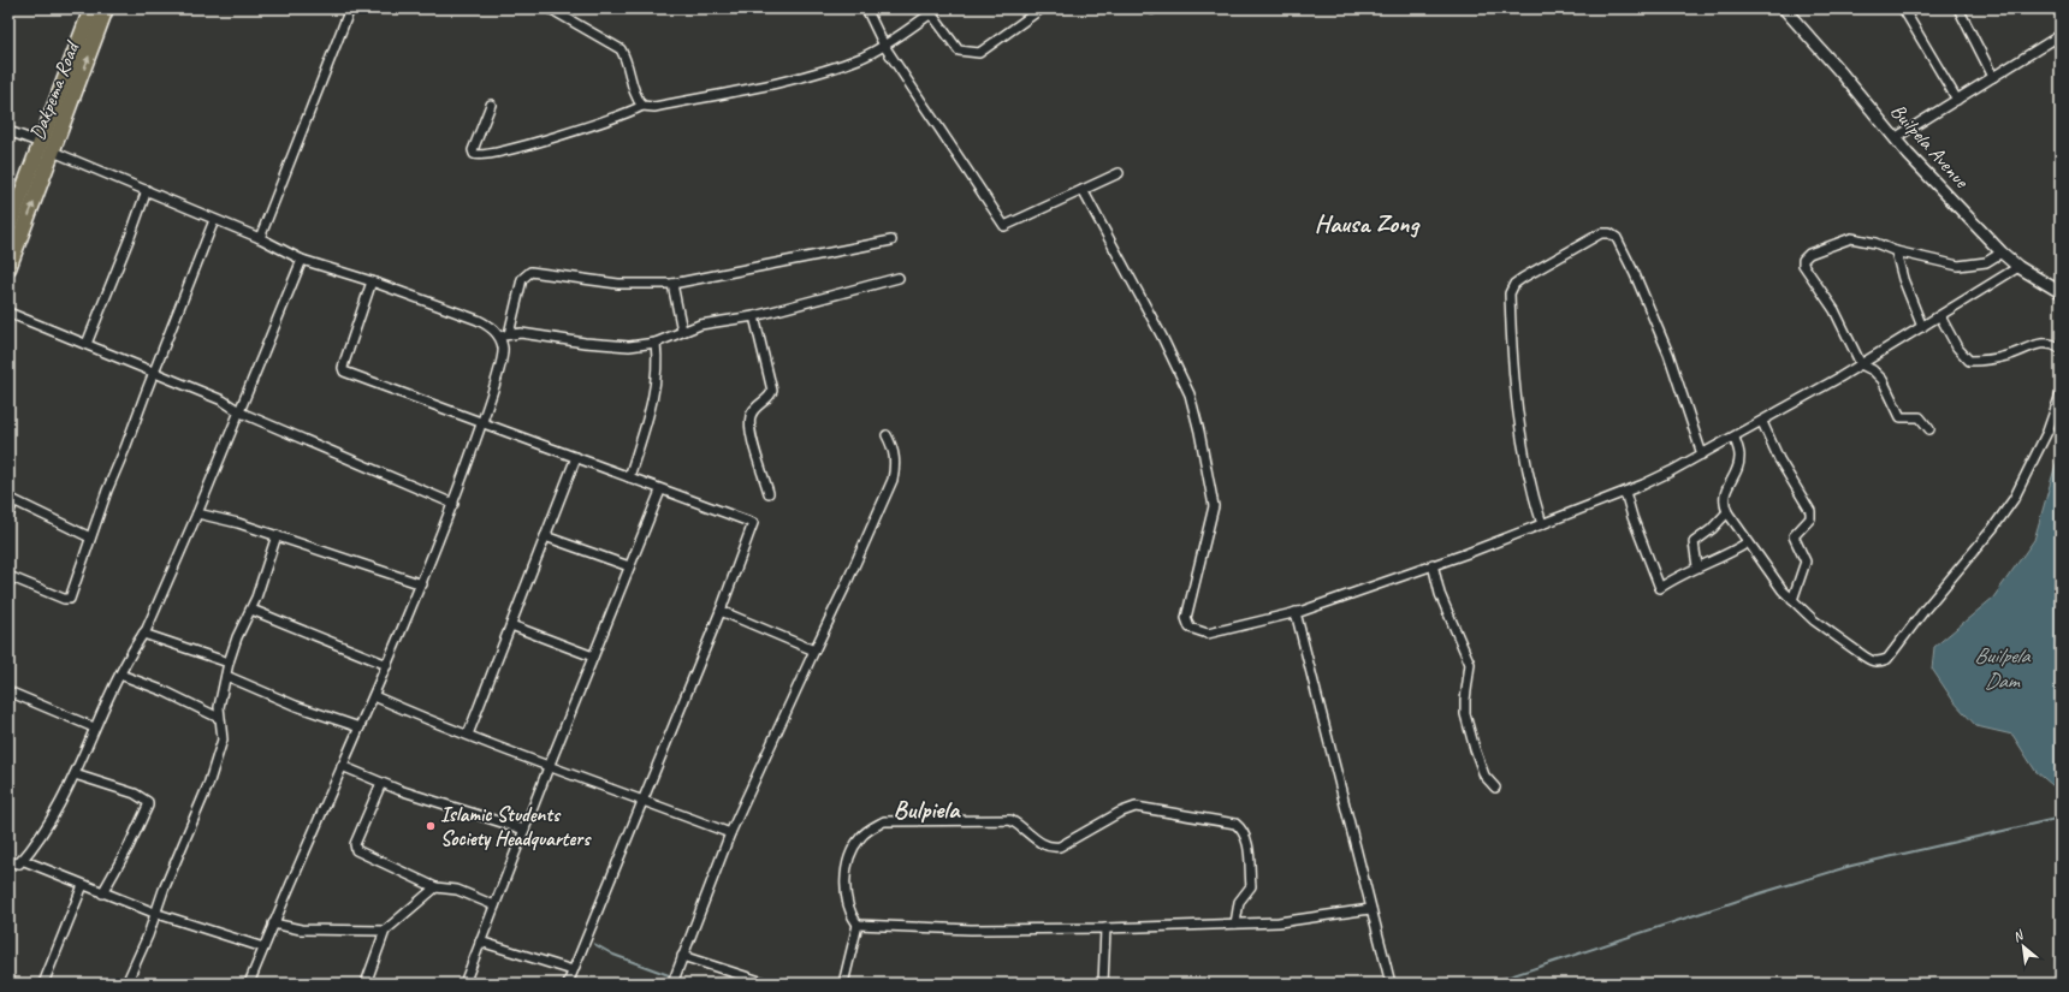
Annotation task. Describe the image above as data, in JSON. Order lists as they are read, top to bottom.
{
  "streets": {
    "highway": ["Dakpema Road"],
    "street": ["Builpela Avenue"]
  },
  "districts": ["Hausa Zong", "Bulpiela"],
  "water": ["Builpela Dam"],
  "places": ["Islamic Students Society Headquarters"],
  "north": "top left"
}
